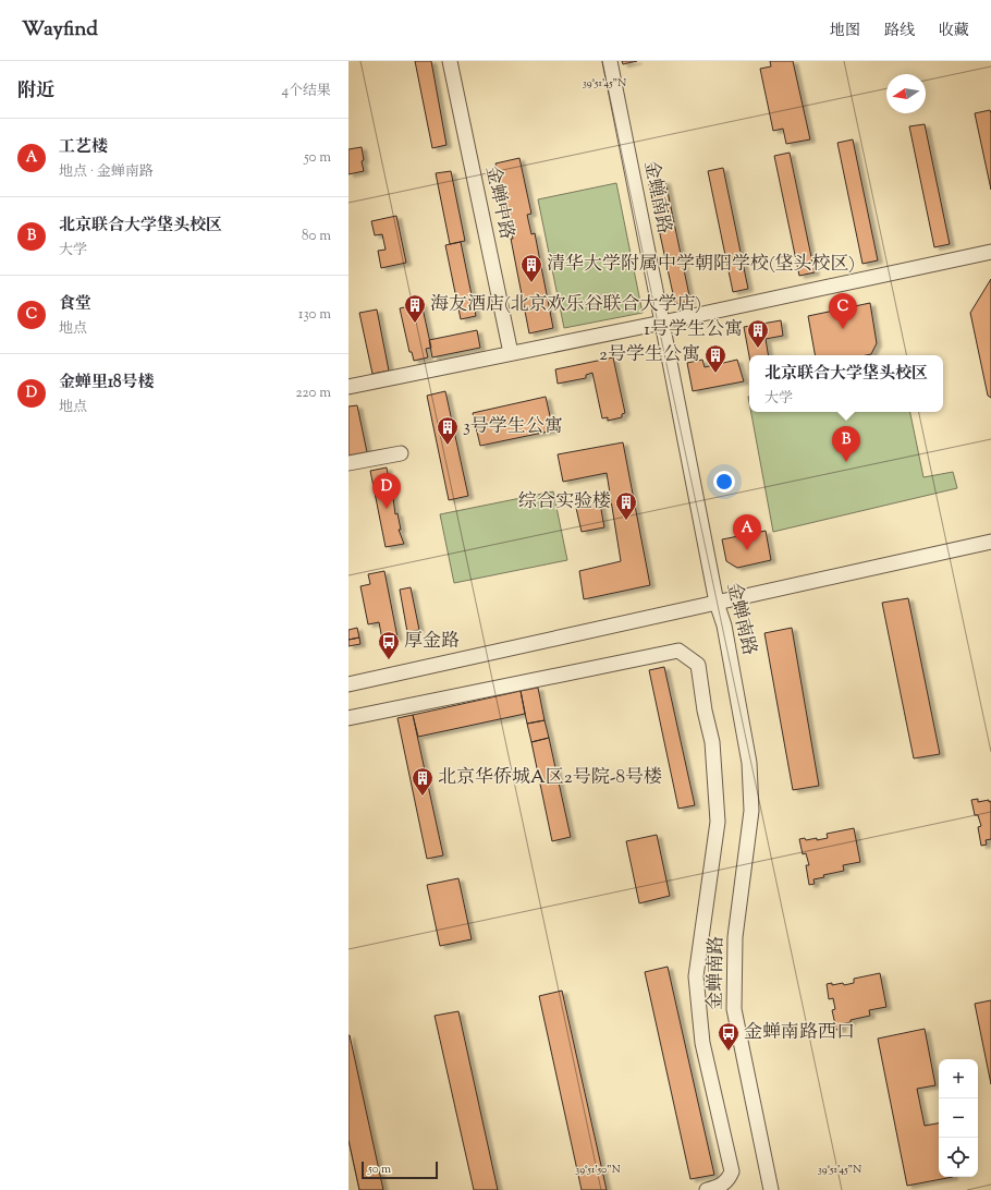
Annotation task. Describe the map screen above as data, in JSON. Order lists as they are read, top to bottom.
{
  "streets": {
    "street": ["金蝉南路", "金蝉中路"]
  },
  "places": {
    "building": [
      "清华大学附属中学朝阳学校(垡头校区)",
      "海友酒店(北京欢乐谷联合大学店)",
      "1号学生公寓",
      "2号学生公寓",
      "3号学生公寓",
      "综合实验楼",
      "北京华侨城A区2号院-8号楼"
    ],
    "bus stop": ["厚金路", "金蝉南路西口"]
  },
  "scale_bar": "50 m",
  "north": "left",
  "page": {
    "header": "Wayfind",
    "nav": ["地图", "路线", "收藏"],
    "heading": ["附近", "4个结果"],
    "list": [
      {
        "mark": "A",
        "name": "工艺楼",
        "note": "地点 · 金蝉南路",
        "value": "50 m"
      },
      {
        "mark": "B",
        "name": "北京联合大学垡头校区",
        "note": "大学",
        "value": "80 m"
      },
      {
        "mark": "C",
        "name": "食堂",
        "note": "地点",
        "value": "130 m"
      },
      {
        "mark": "D",
        "name": "金蝉里18号楼",
        "note": "地点",
        "value": "220 m"
      }
    ],
    "pins": [
      "C",
      "B",
      "D",
      "A"
    ],
    "popup": ["北京联合大学垡头校区", "大学"],
    "map_buttons": ["+", "−"],
    "scale": "50 m"
  },
  "coordinates": ["39°51'45\"N", "39°51'50\"N"]
}
